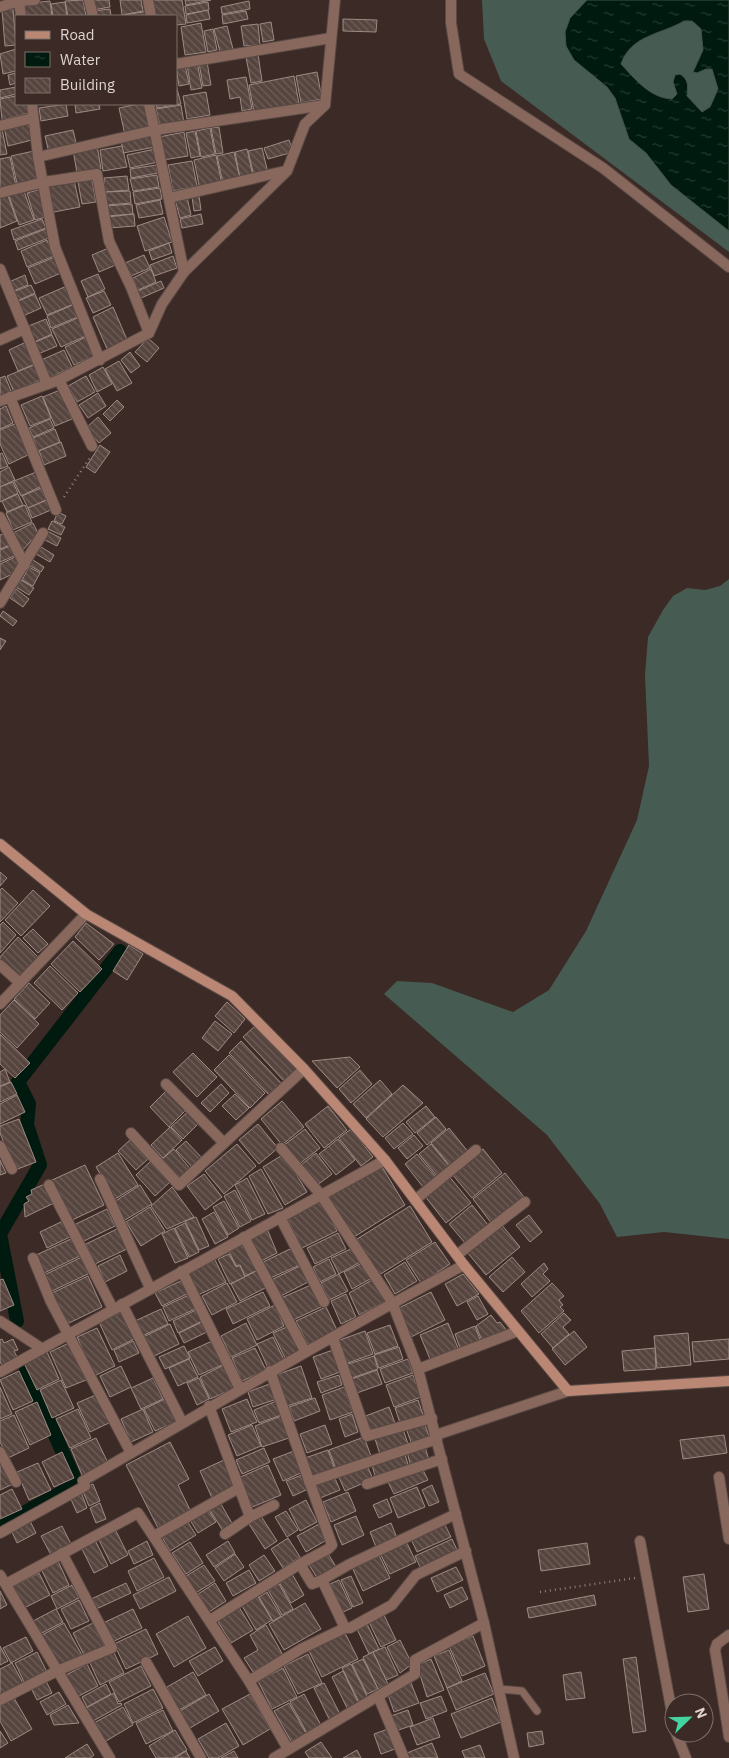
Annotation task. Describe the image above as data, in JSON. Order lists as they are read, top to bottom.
{
  "legend": ["Road", "Water", "Building"],
  "north": "top right"
}
